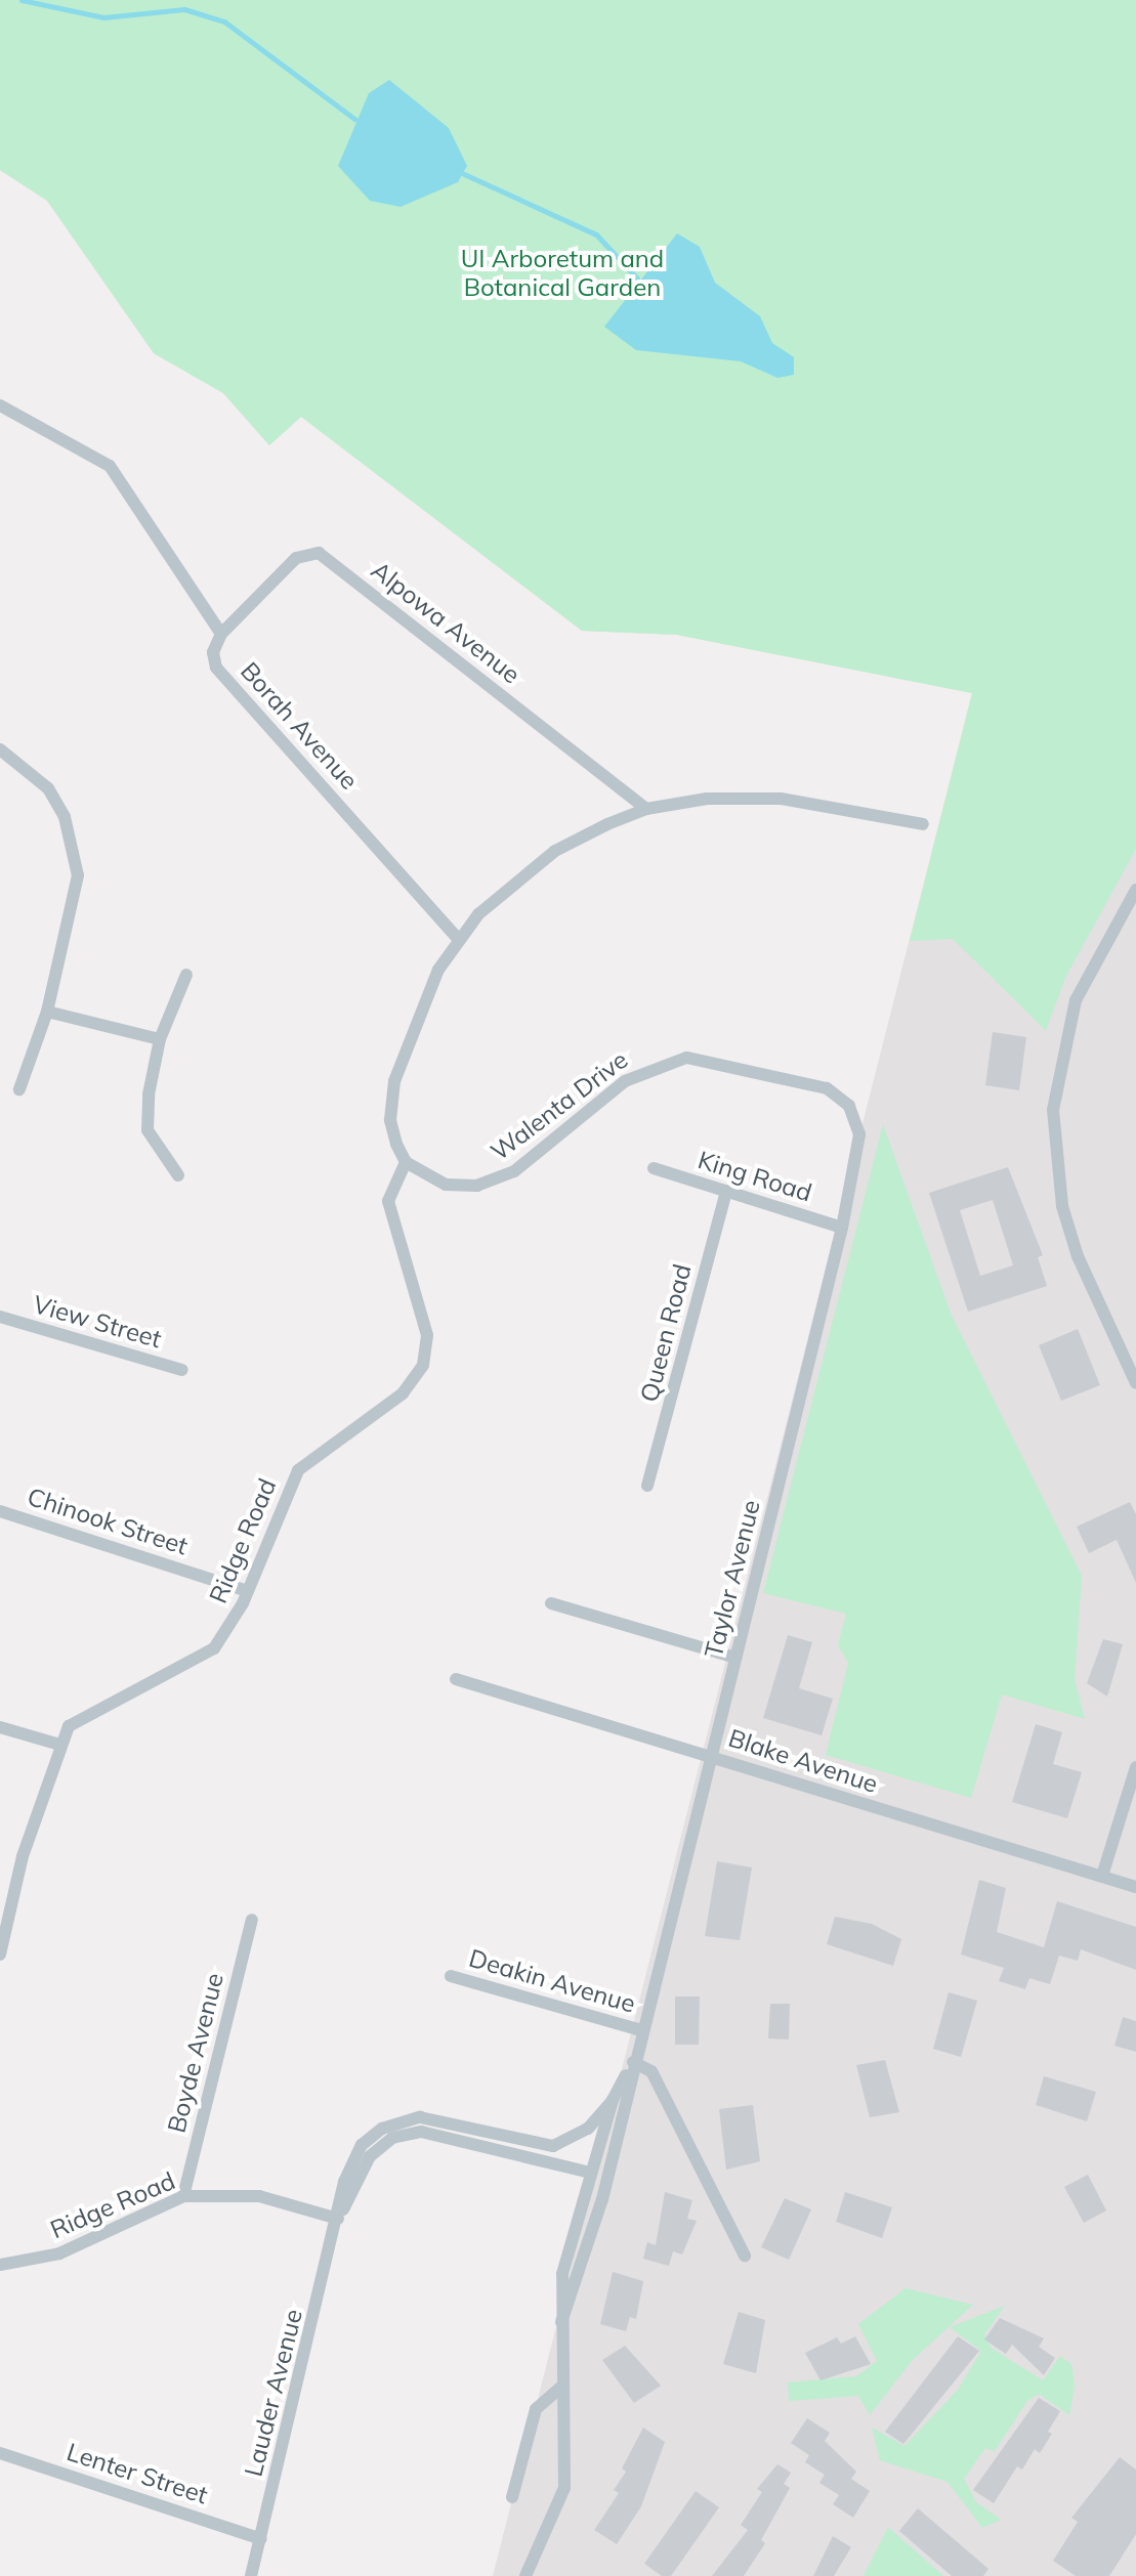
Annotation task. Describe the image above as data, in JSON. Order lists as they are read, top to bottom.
{
  "streets": {
    "street": [
      "Alpowa Avenue",
      "Borah Avenue",
      "Walenta Drive",
      "King Road",
      "View Street",
      "Queen Road",
      "Chinook Street",
      "Ridge Road",
      "Taylor Avenue",
      "Blake Avenue",
      "Deakin Avenue",
      "Boyde Avenue",
      "Lauder Avenue",
      "Lenter Street"
    ]
  },
  "crossings": [
    ["Alpowa Avenue", "Borah Avenue"],
    ["Walenta Drive", "Ridge Road"],
    ["Walenta Drive", "Taylor Avenue"],
    ["King Road", "Queen Road"],
    ["King Road", "Taylor Avenue"],
    ["Chinook Street", "Ridge Road"],
    ["Ridge Road", "Boyde Avenue"],
    ["Ridge Road", "Lauder Avenue"],
    ["Taylor Avenue", "Blake Avenue"],
    ["Taylor Avenue", "Deakin Avenue"],
    ["Taylor Avenue", "Lauder Avenue"],
    ["Lauder Avenue", "Lenter Street"]
  ],
  "parks": ["UI Arboretum and Botanical Garden"]
}
